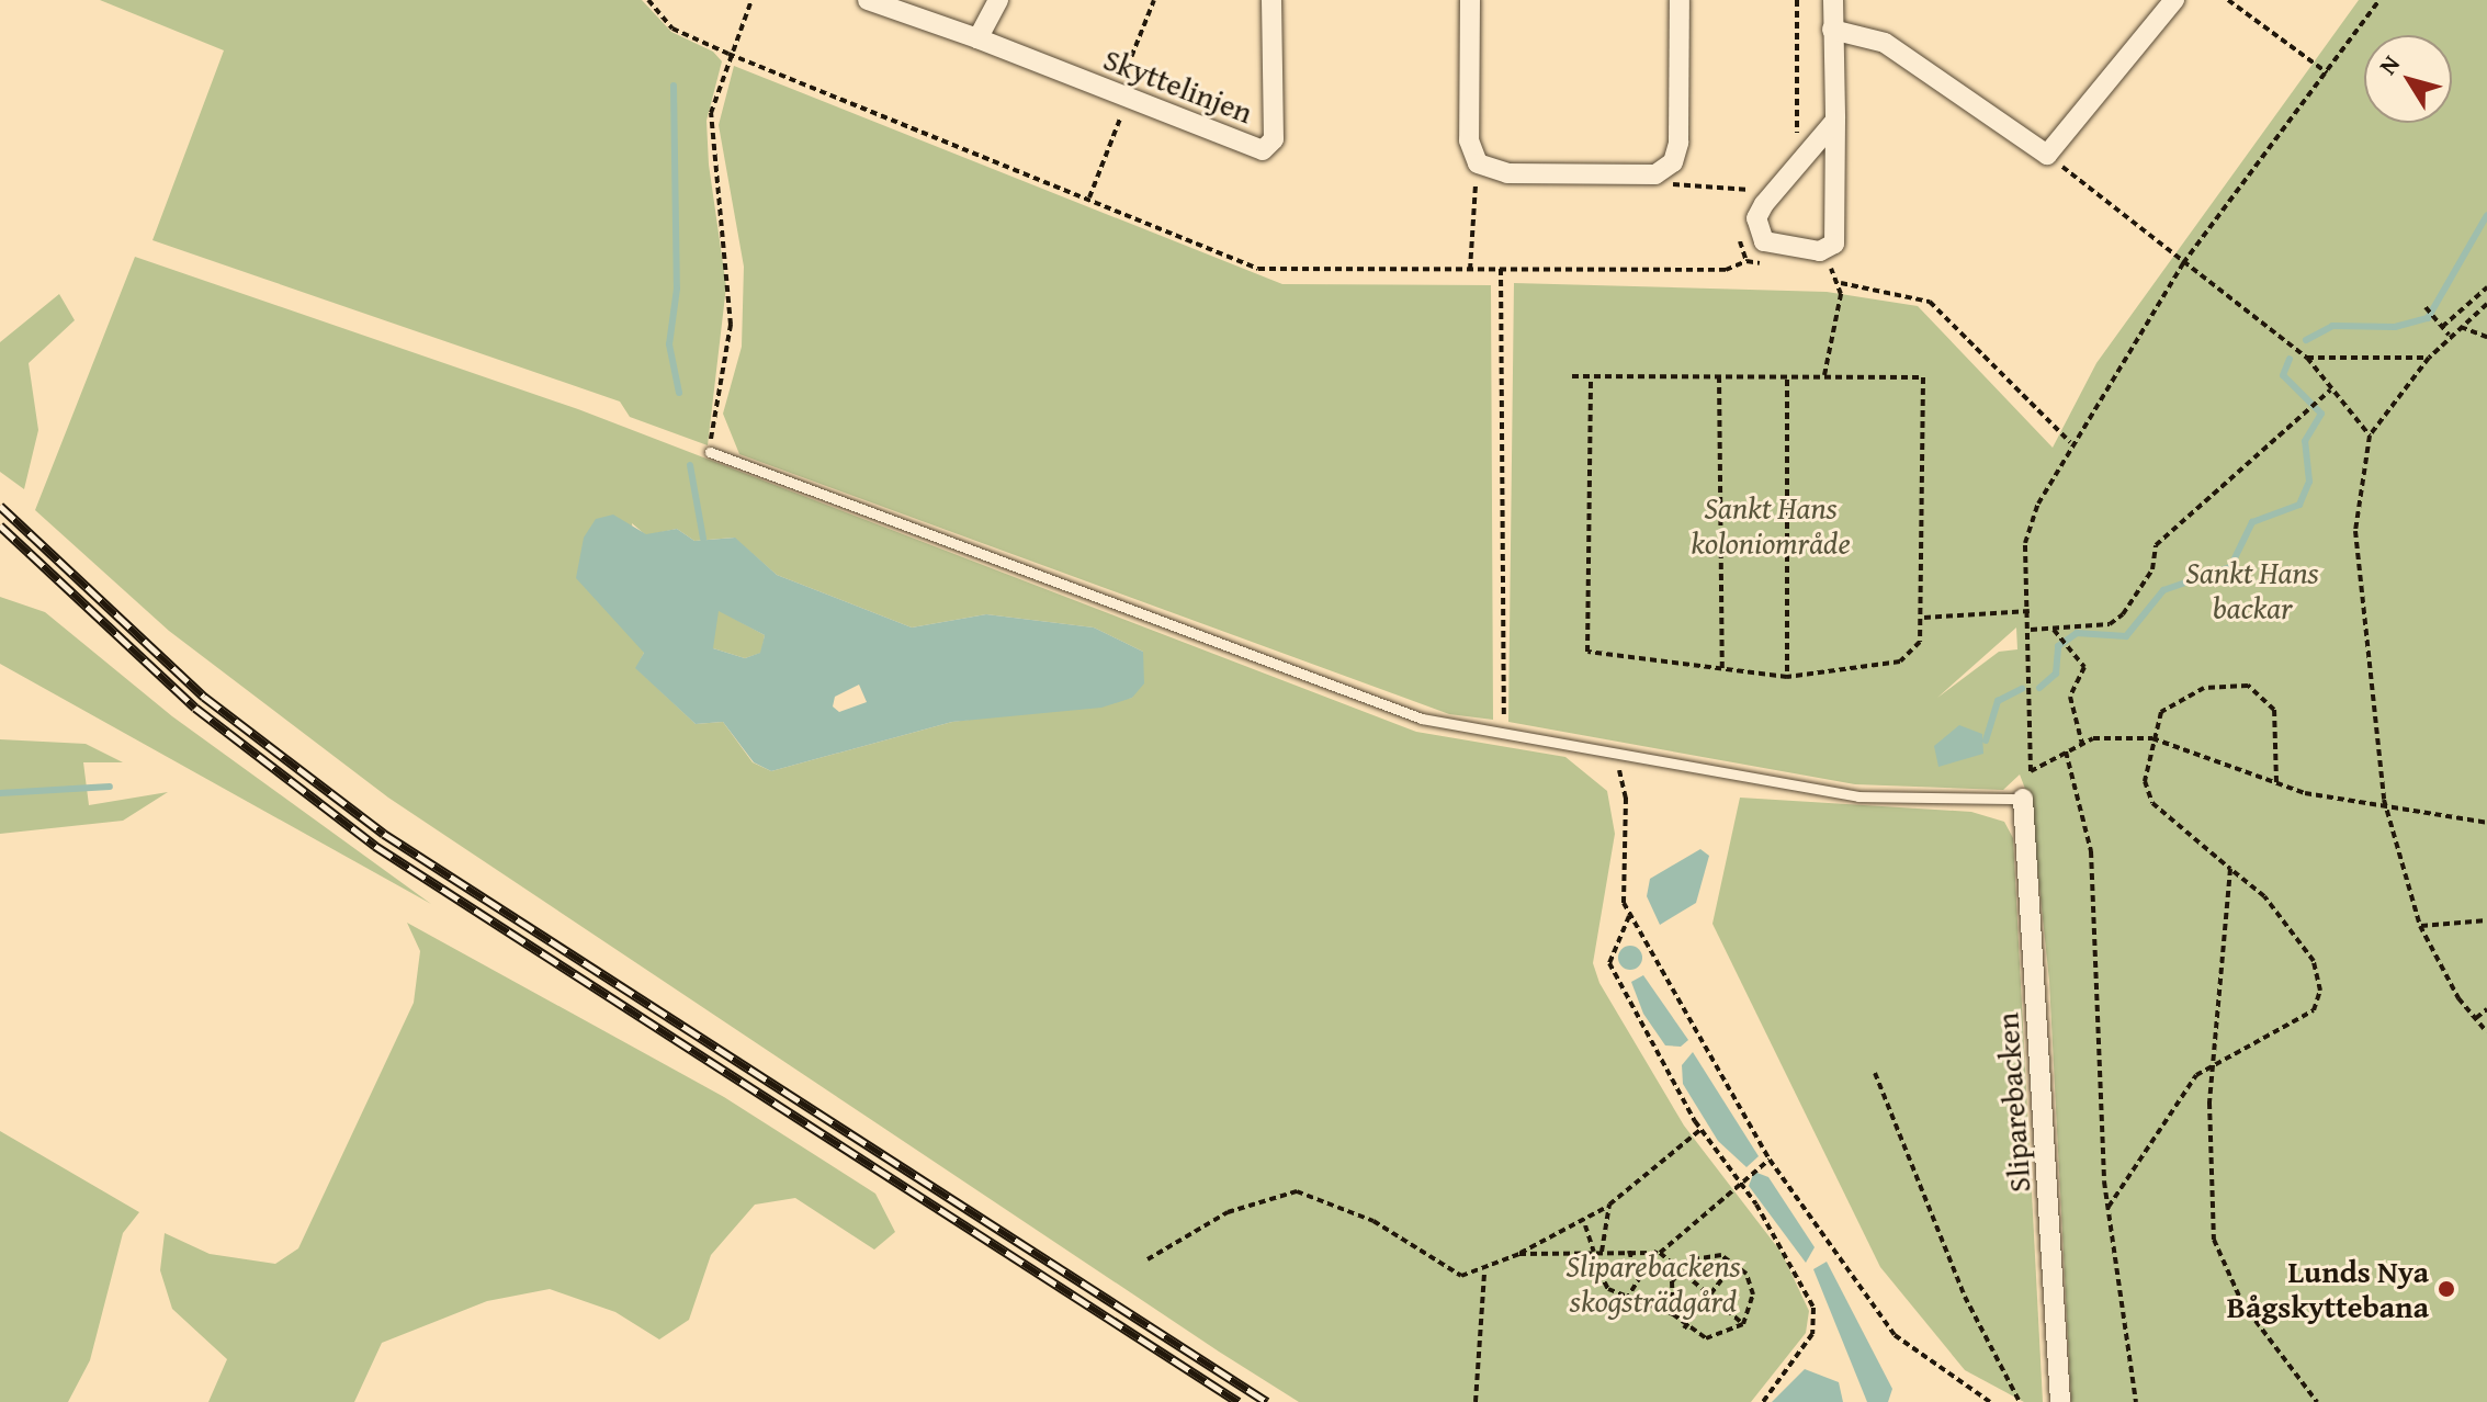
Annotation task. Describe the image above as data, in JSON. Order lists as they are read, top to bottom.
{
  "streets": {
    "street": ["Skyttelinjen", "Sliparebacken"]
  },
  "parks": ["Sankt Hans koloniområde", "Sankt Hans backar", "Sliparebackens skogsträdgård"],
  "places": ["Lunds Nya Bågskyttebana"],
  "north": "top left"
}
